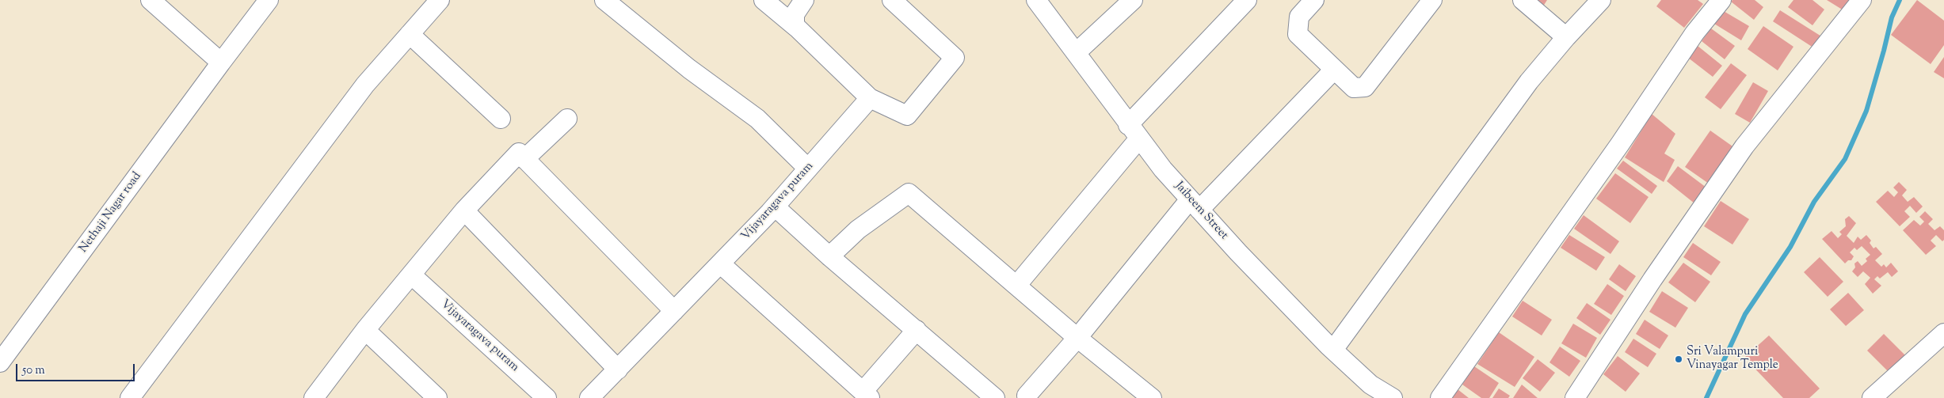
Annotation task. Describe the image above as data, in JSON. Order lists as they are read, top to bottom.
{
  "streets": {
    "street": ["Vijayaragava puram", "Jaibeem Street", "Nethaji Nagar road"]
  },
  "places": ["Sri Valampuri Vinayagar Temple"],
  "scale_bar": "50 m"
}
